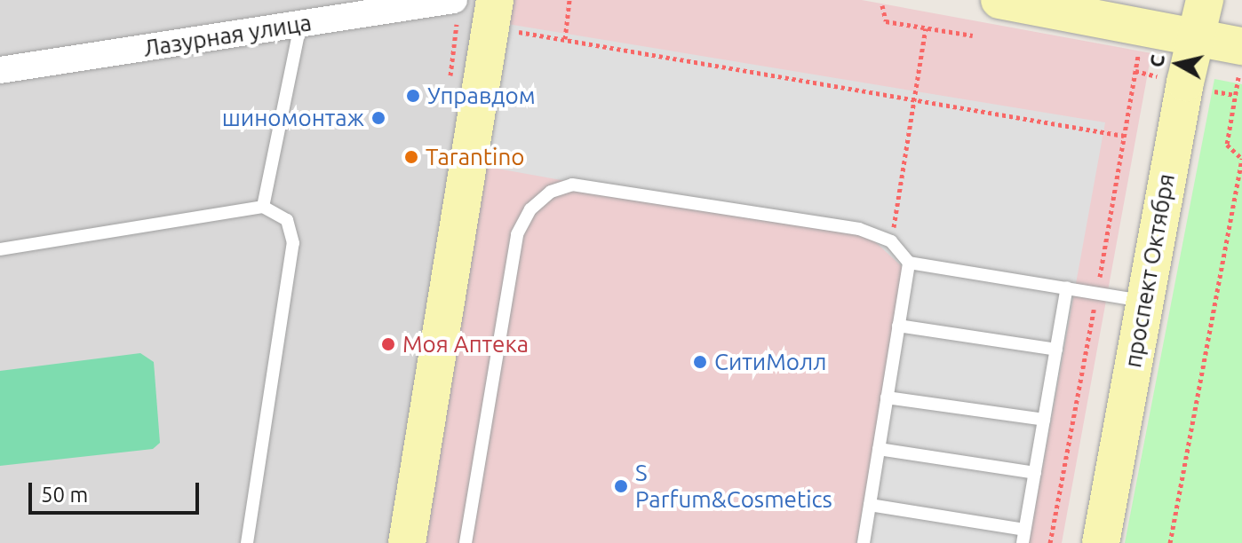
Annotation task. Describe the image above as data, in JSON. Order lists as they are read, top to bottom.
{
  "streets": {
    "street": ["Лазурная улица", "проспект Октября"]
  },
  "places": [
    "Управдом",
    "шиномонтаж",
    "Tarantino",
    "Моя Аптека",
    "СитиМолл",
    "S Parfum&Cosmetics"
  ],
  "scale_bar": "50 m",
  "north": "left"
}
